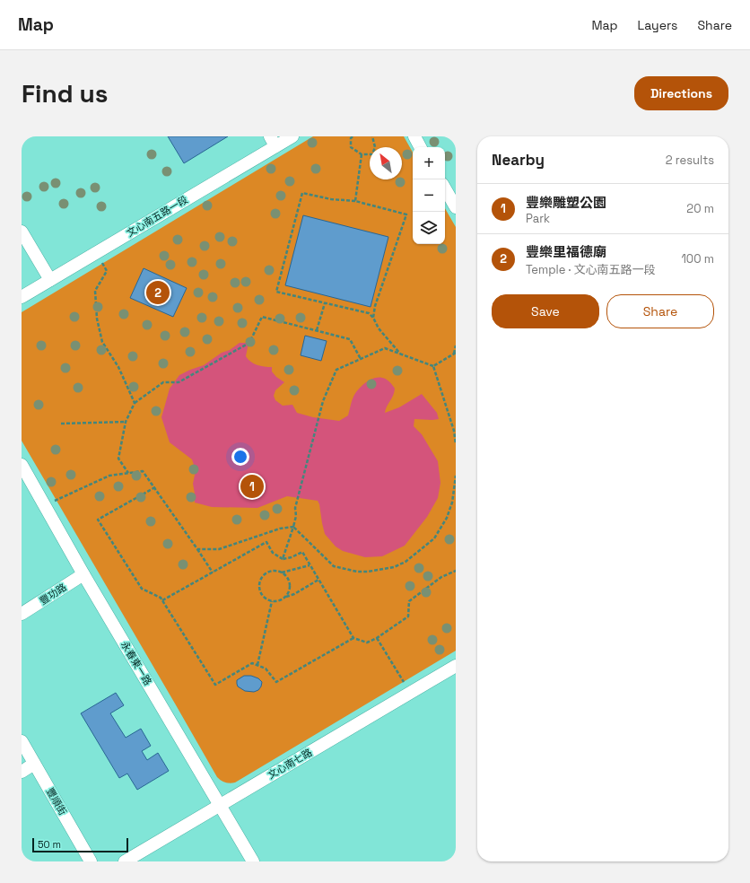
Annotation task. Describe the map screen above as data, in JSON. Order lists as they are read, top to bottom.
{
  "streets": {
    "street": [
      "文心南五路一段",
      "豐功路",
      "永春東一路",
      "文心南七路",
      "豐順街"
    ]
  },
  "crossings": [
    ["豐功路", "永春東一路"],
    ["永春東一路", "文心南七路"]
  ],
  "scale_bar": "50 m",
  "north": "top left",
  "page": {
    "header": "Map",
    "nav": ["Map", "Layers", "Share"],
    "buttons": [
      "Directions",
      ["Save", "Share"]
    ],
    "title": "Find us",
    "heading": ["Nearby", "2 results"],
    "map_buttons": ["+", "−"],
    "list": [
      {
        "mark": "1",
        "name": "豐樂雕塑公園",
        "note": "Park",
        "value": "20 m"
      },
      {
        "mark": "2",
        "name": "豐樂里福德廟",
        "note": "Temple · 文心南五路一段",
        "value": "100 m"
      }
    ],
    "pins": ["2", "1"],
    "scale": "50 m"
  }
}
